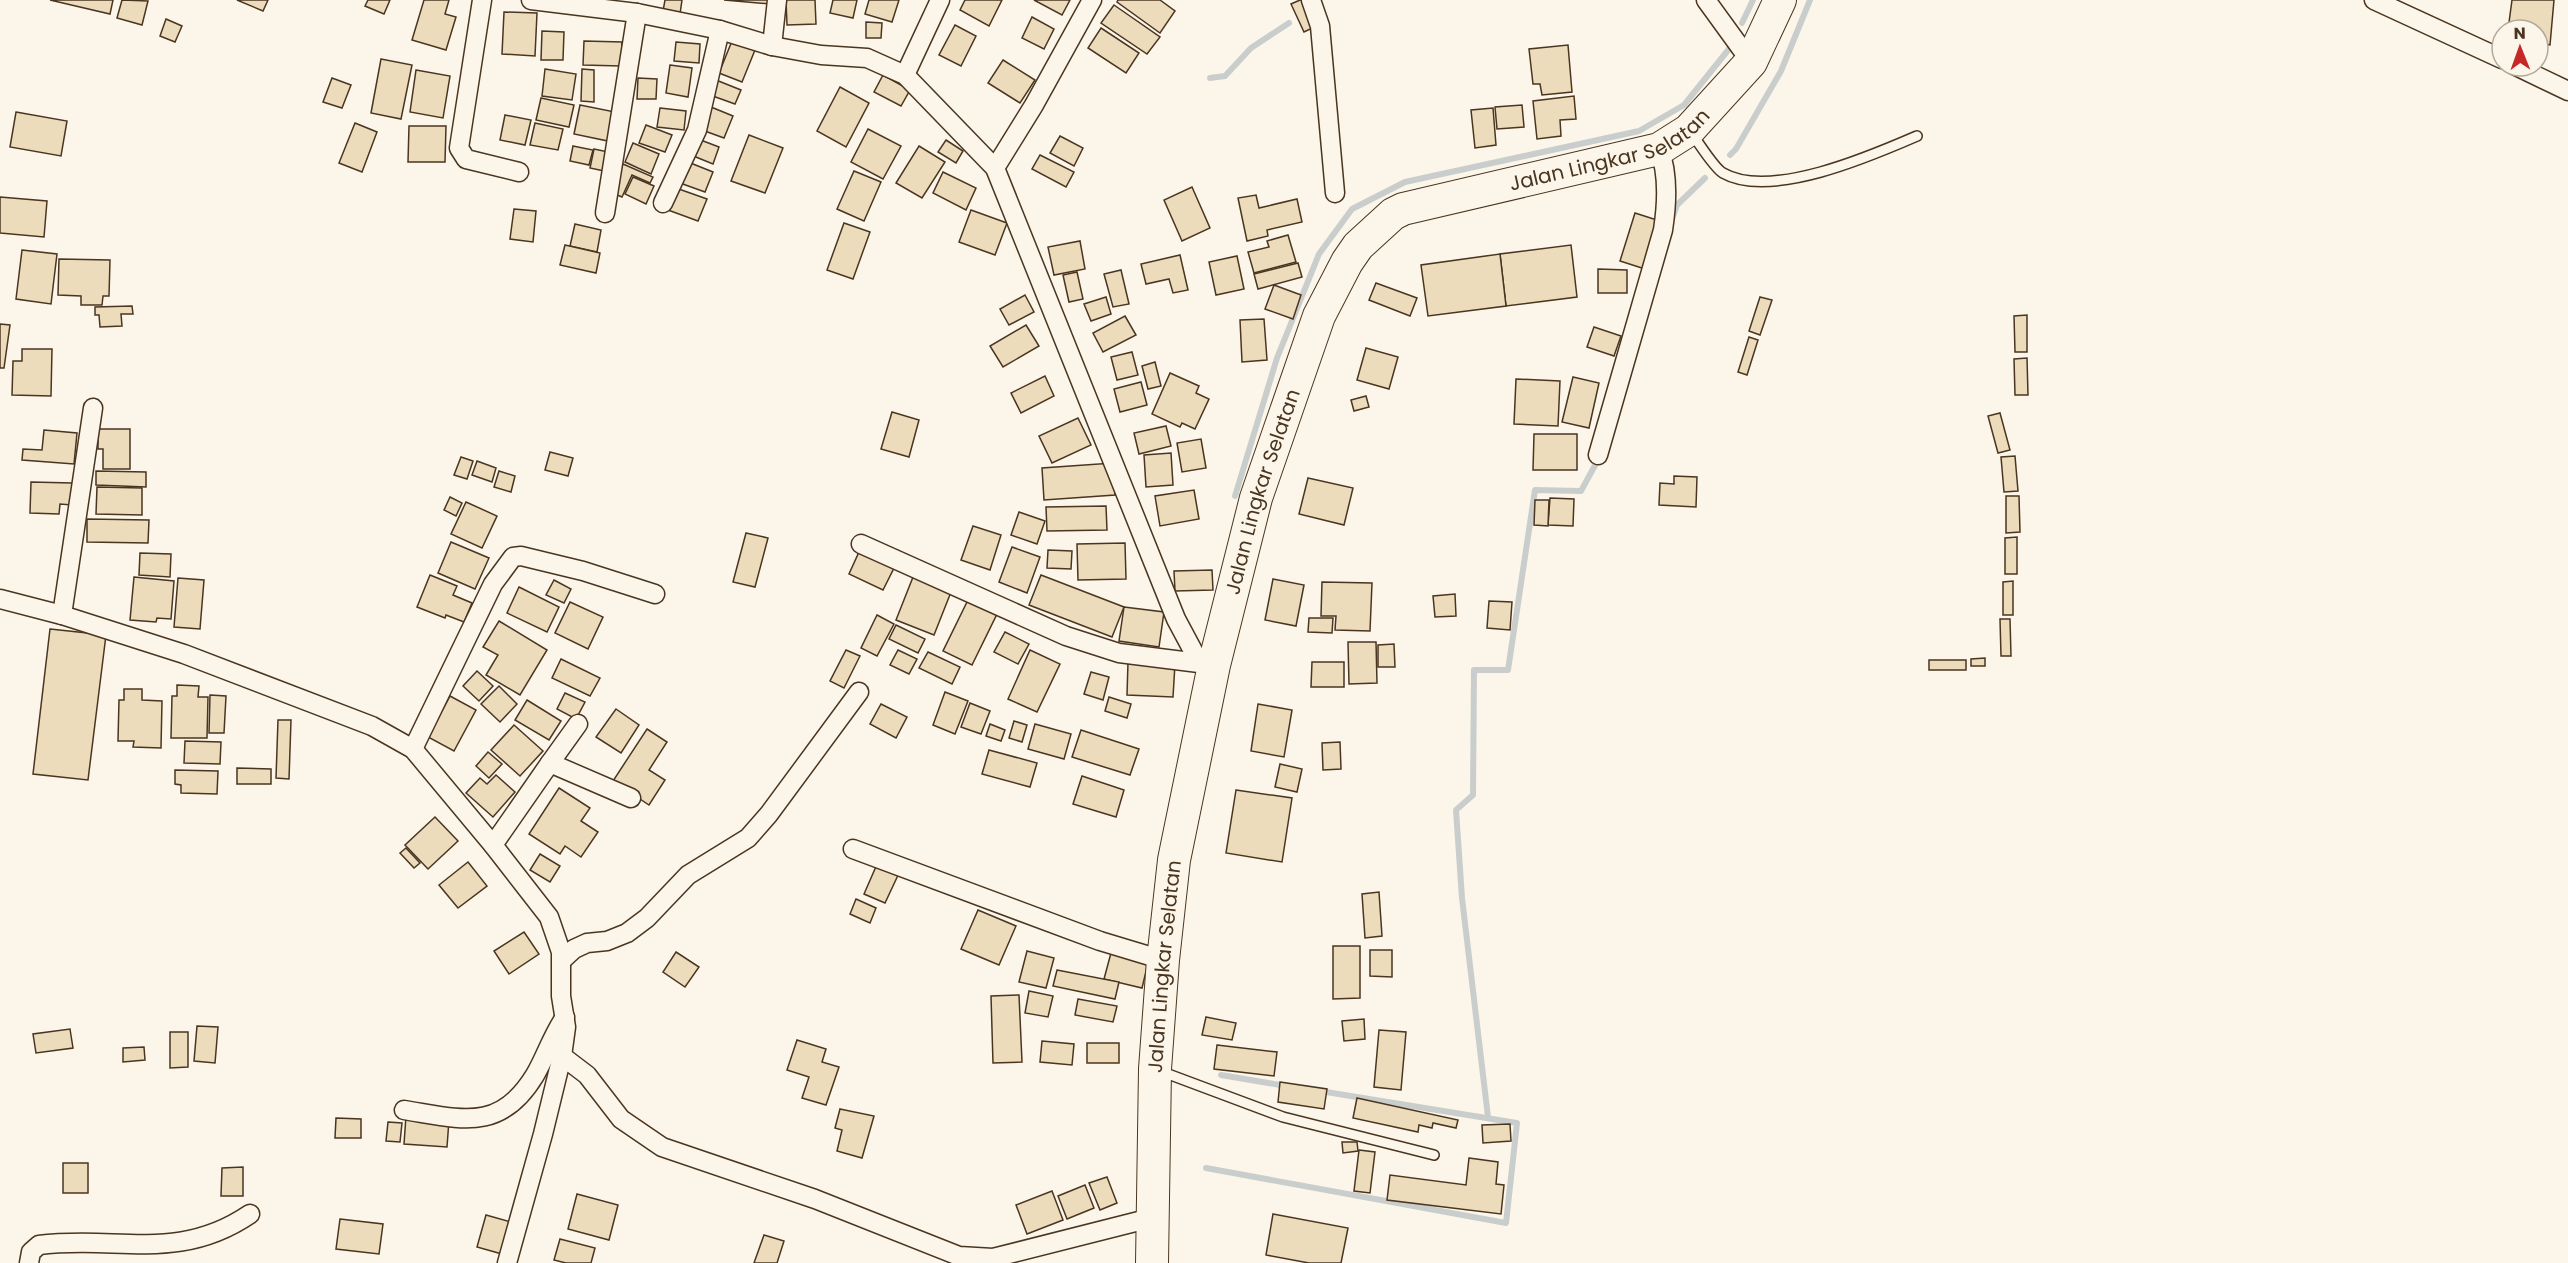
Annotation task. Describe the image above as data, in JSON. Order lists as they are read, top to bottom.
{
  "streets": {
    "highway": ["Jalan Lingkar Selatan"]
  },
  "north": "top"
}
